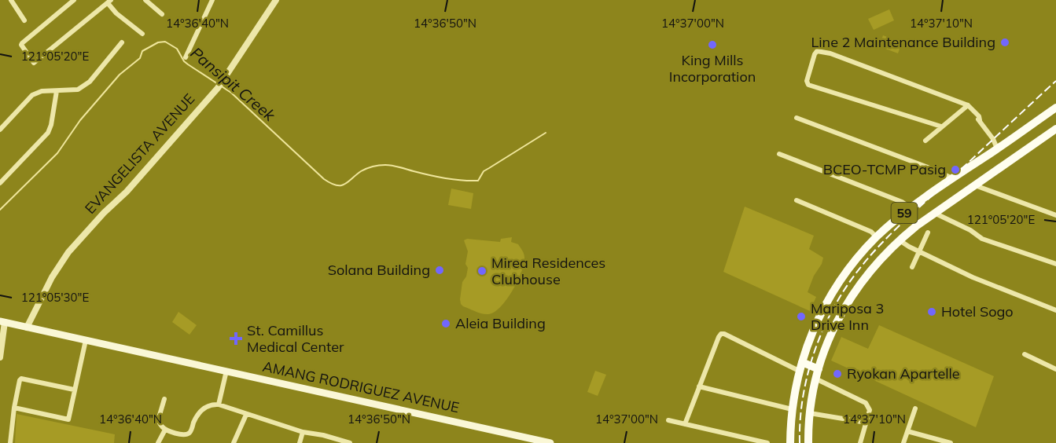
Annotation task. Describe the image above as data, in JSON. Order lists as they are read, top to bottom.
{
  "streets": {
    "main road": ["59", "AMANG RODRIGUEZ AVENUE"],
    "street": ["EVANGELISTA AVENUE"]
  },
  "crossings": [
    ["EVANGELISTA AVENUE", "AMANG RODRIGUEZ AVENUE"]
  ],
  "water": ["Pansipit Creek"],
  "places": {
    "other": [
      "Line 2 Maintenance Building",
      "King Mills Incorporation",
      "BCEO-TCMP Pasig",
      "Solana Building",
      "Mirea Residences Clubhouse",
      "Hotel Sogo",
      "Mariposa 3 Drive Inn",
      "Aleia Building",
      "Ryokan Apartelle"
    ],
    "health": ["St. Camillus Medical Center"]
  },
  "coordinates": [
    "14°36'40\"N",
    "14°36'50\"N",
    "14°37'10\"N",
    "14°37'00\"N",
    "121°05'20\"E",
    "121°05'30\"E"
  ]
}
